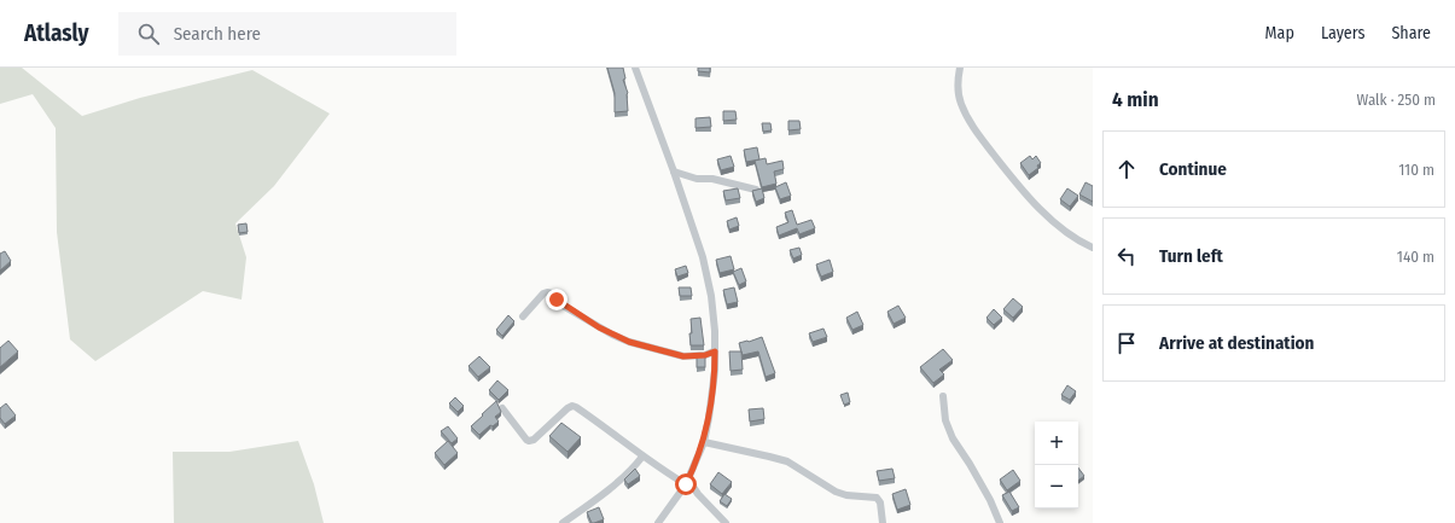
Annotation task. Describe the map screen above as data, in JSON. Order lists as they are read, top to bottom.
{
  "page": {
    "header": "Atlasly",
    "search": "Search here",
    "nav": ["Map", "Layers", "Share"],
    "heading": ["4 min", "Walk · 250 m"],
    "list": [
      ["Continue", "110 m"],
      ["Turn left", "140 m"],
      "Arrive at destination"
    ],
    "map_buttons": ["+", "−"]
  }
}
